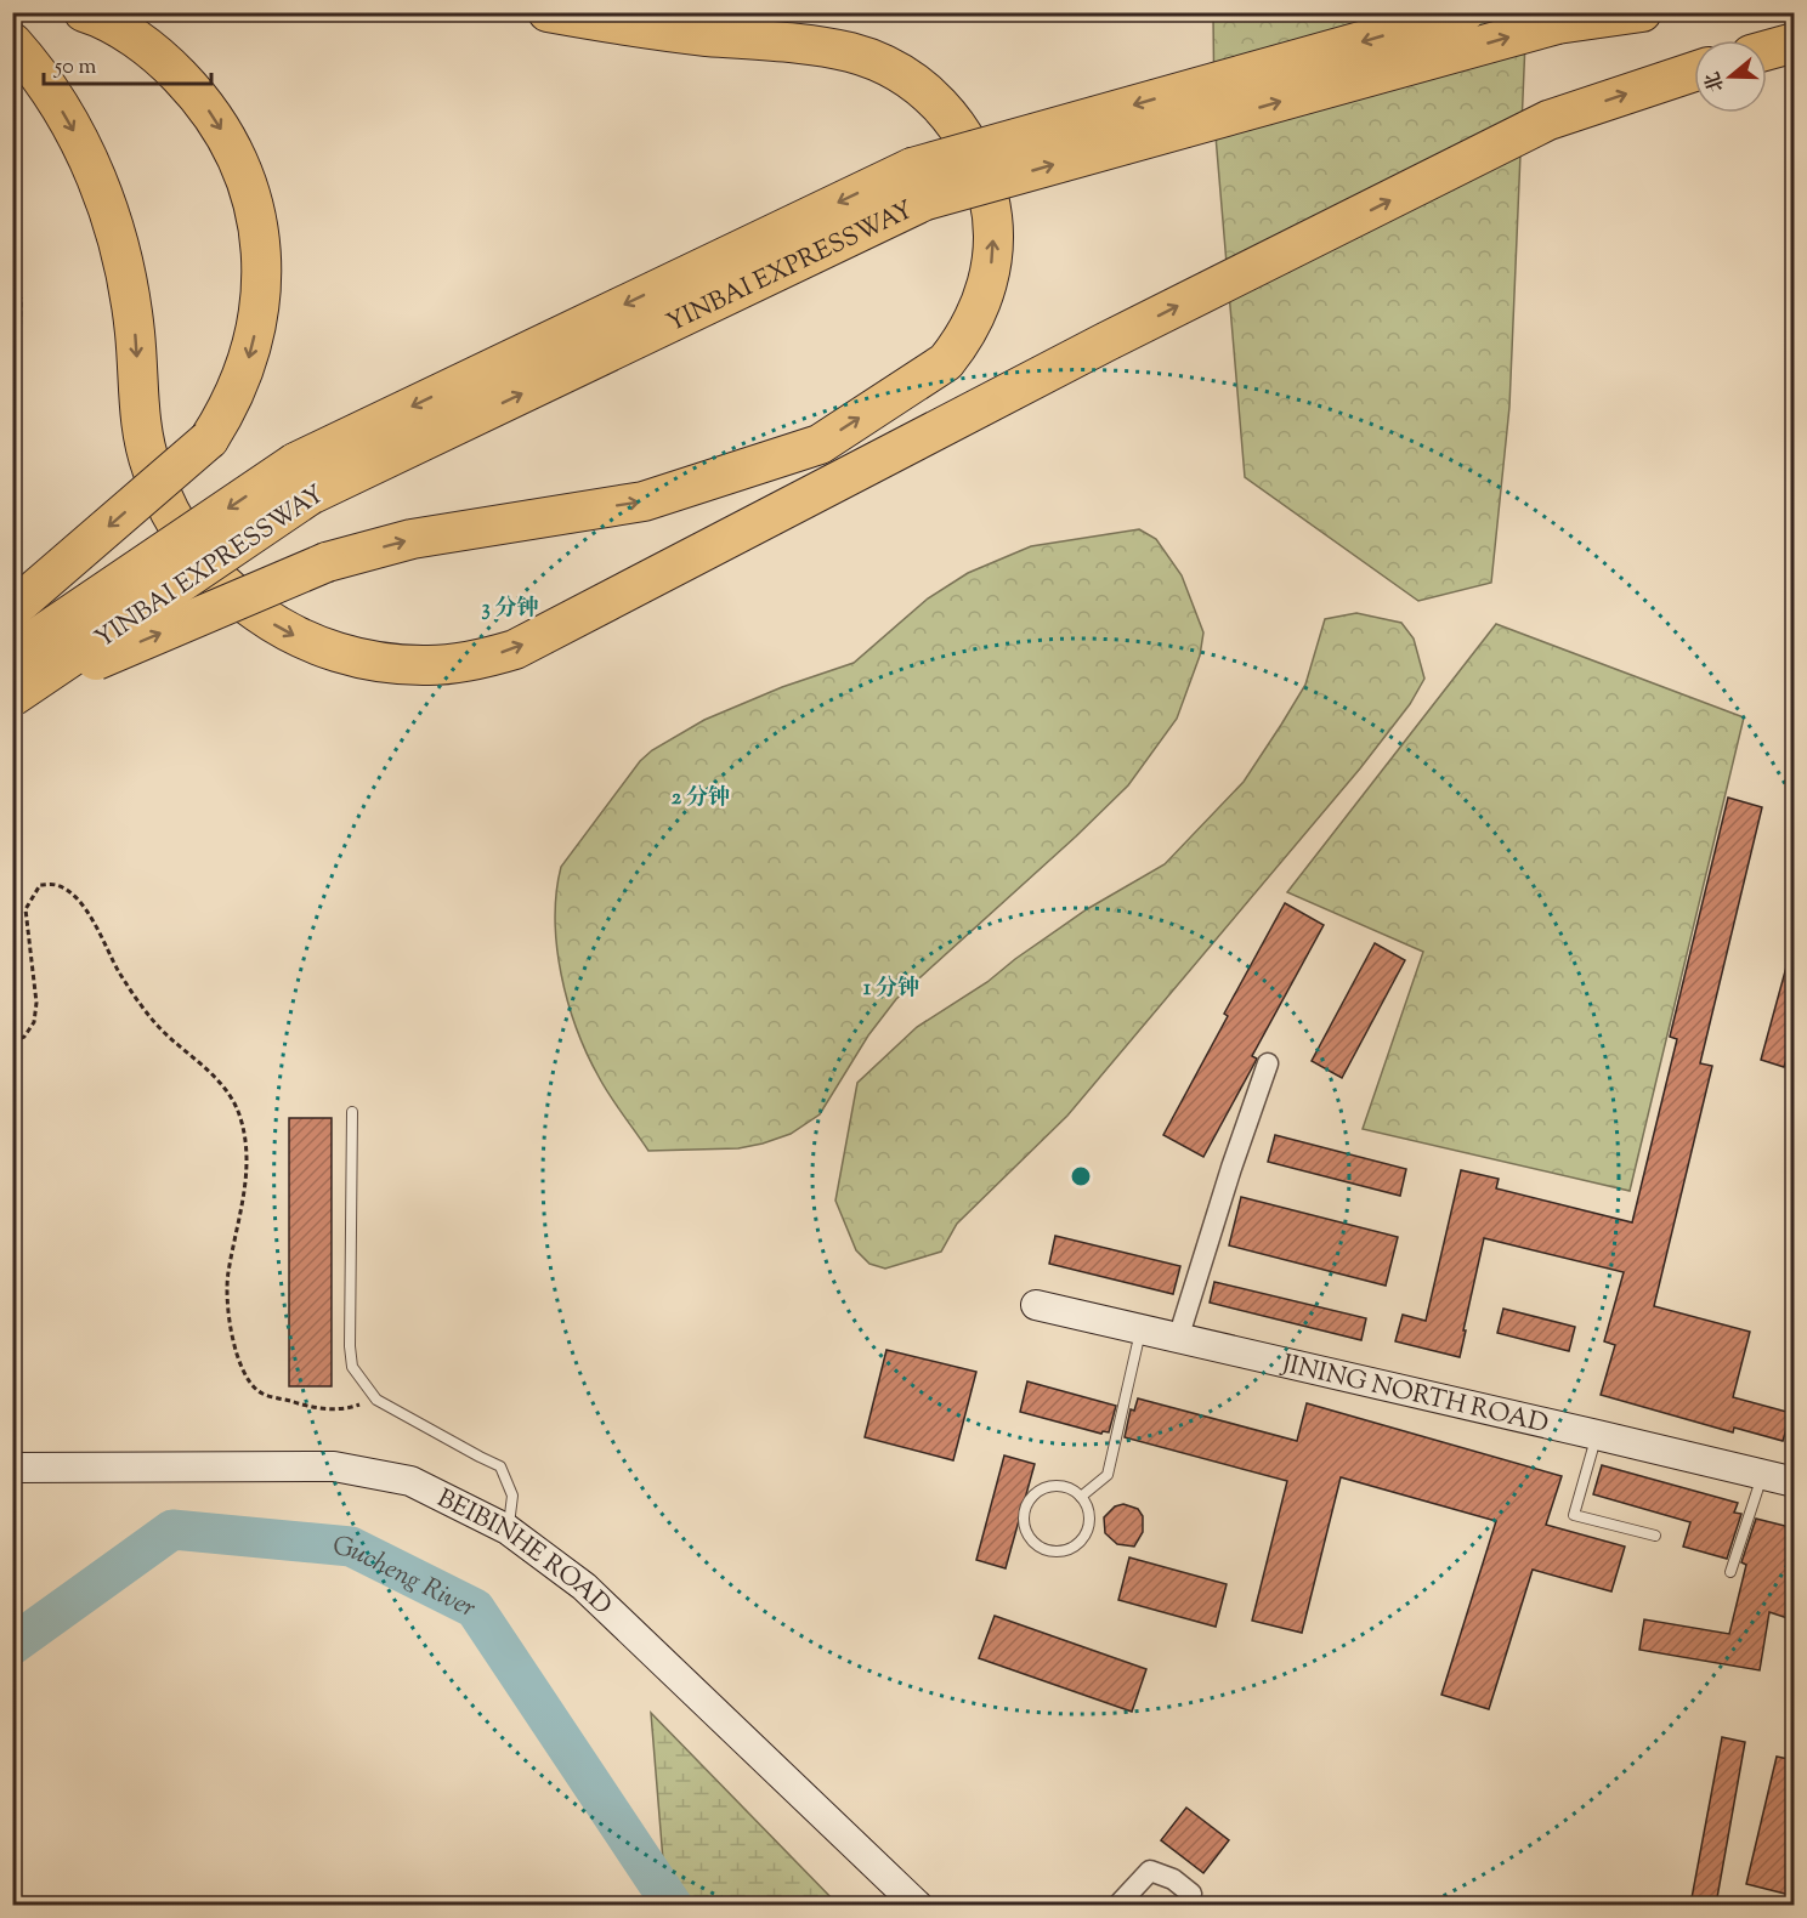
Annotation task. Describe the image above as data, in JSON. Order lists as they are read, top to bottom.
{
  "streets": {
    "highway": ["YINBAI EXPRESSWAY"],
    "main road": ["JINING NORTH ROAD", "BEIBINHE ROAD"]
  },
  "water": ["Gucheng River"],
  "scale_bar": "50 m",
  "north": "left",
  "rings": ["3 分钟", "2 分钟", "1 分钟"]
}
